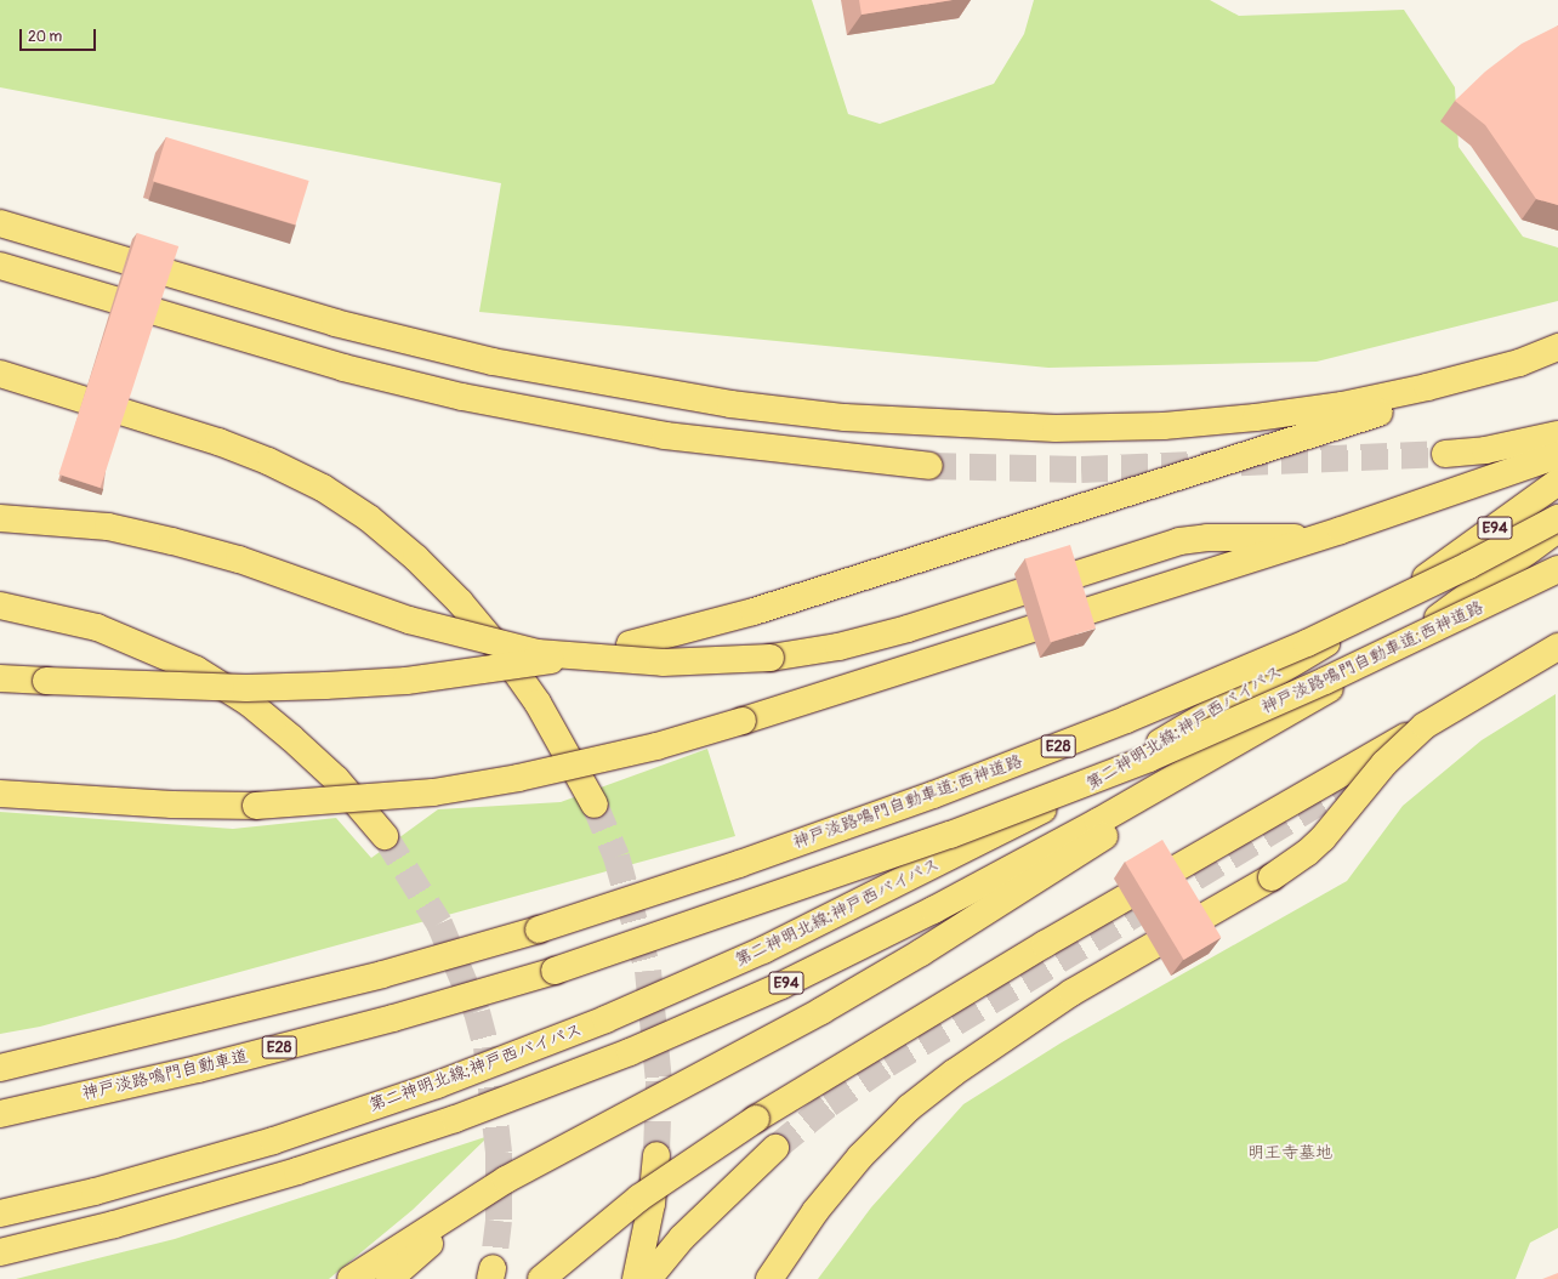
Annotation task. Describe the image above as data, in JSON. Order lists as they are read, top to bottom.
{
  "streets": {
    "highway": [
      "E94",
      "神戸淡路鳴門自動車道;西神道路",
      "第二神明北線;神戸西バイパス",
      "E28",
      "神戸淡路鳴門自動車道"
    ]
  },
  "crossings": [
    ["神戸淡路鳴門自動車道;西神道路", "神戸淡路鳴門自動車道"]
  ],
  "parks": ["明王寺墓地"],
  "scale_bar": "20 m"
}
